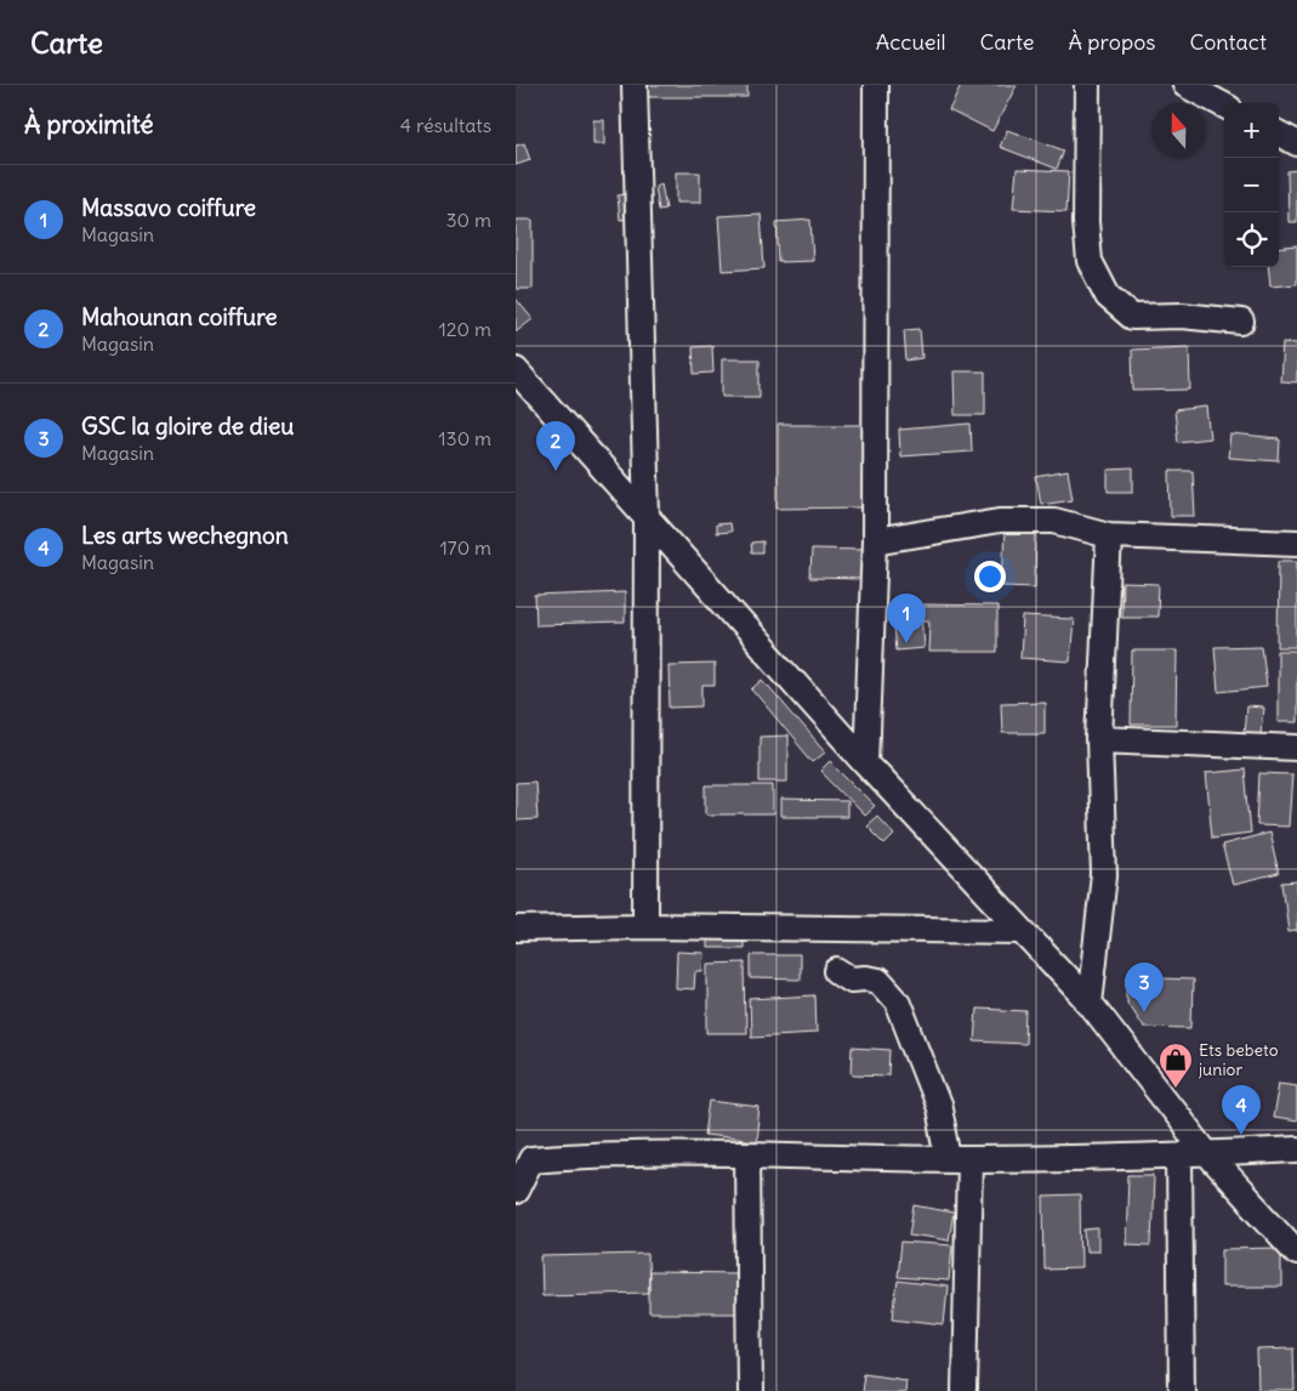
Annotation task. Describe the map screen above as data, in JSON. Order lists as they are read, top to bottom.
{
  "places": {
    "shop": ["Ets bebeto junior"]
  },
  "north": "top",
  "page": {
    "header": "Carte",
    "nav": [
      "Accueil",
      "Carte",
      "À propos",
      "Contact"
    ],
    "heading": ["À proximité", "4 résultats"],
    "map_buttons": ["+", "−"],
    "list": [
      {
        "mark": "1",
        "name": "Massavo coiffure",
        "note": "Magasin",
        "value": "30 m"
      },
      {
        "mark": "2",
        "name": "Mahounan coiffure",
        "note": "Magasin",
        "value": "120 m"
      },
      {
        "mark": "3",
        "name": "GSC la gloire de dieu",
        "note": "Magasin",
        "value": "130 m"
      },
      {
        "mark": "4",
        "name": "Les arts wechegnon",
        "note": "Magasin",
        "value": "170 m"
      }
    ],
    "pins": [
      "2",
      "1",
      "3",
      "4"
    ]
  }
}
